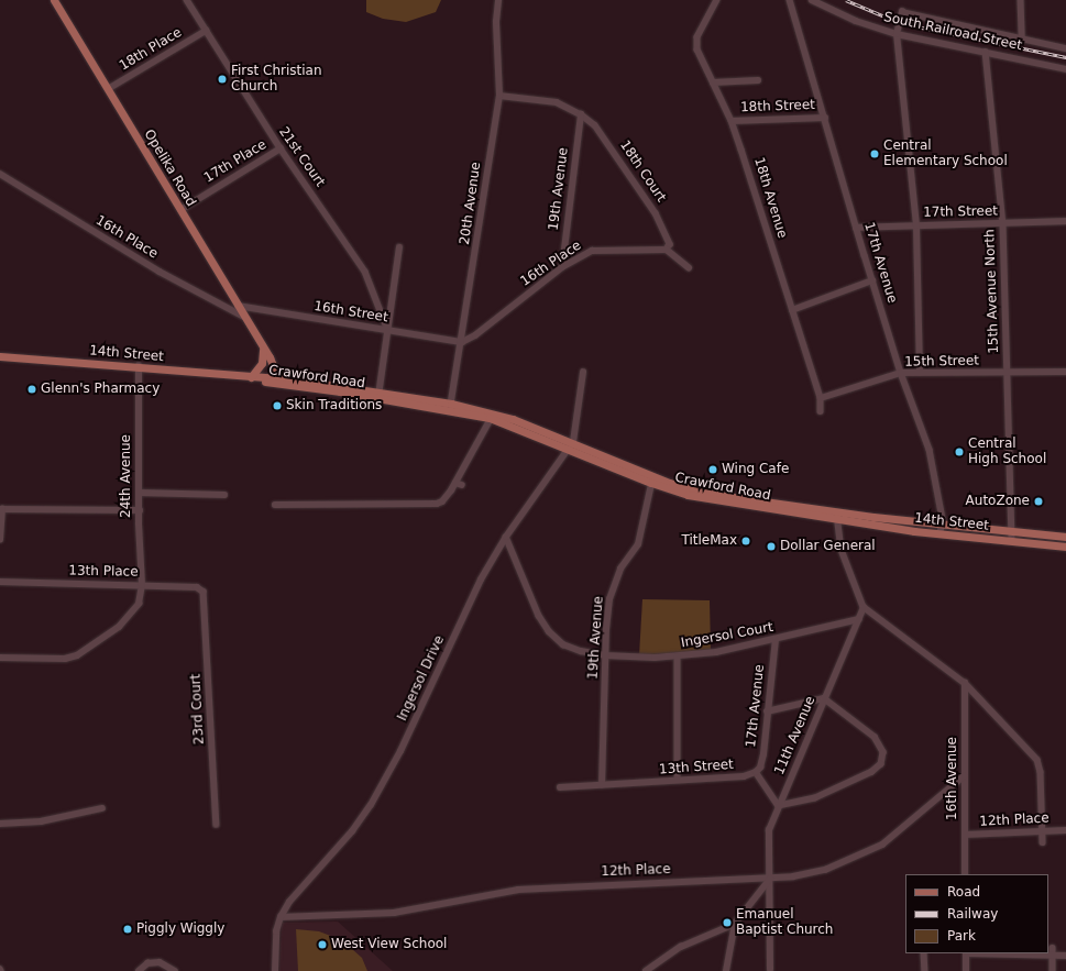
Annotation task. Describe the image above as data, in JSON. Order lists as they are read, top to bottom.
{
  "streets": {
    "main road": ["Opelika Road", "14th Street", "Crawford Road"],
    "street": [
      "South Railroad Street",
      "18th Place",
      "18th Street",
      "21st Court",
      "17th Place",
      "18th Court",
      "19th Avenue",
      "18th Avenue",
      "20th Avenue",
      "17th Street",
      "16th Place",
      "17th Avenue",
      "15th Avenue North",
      "16th Street",
      "15th Street",
      "24th Avenue",
      "13th Place",
      "Ingersol Court",
      "Ingersol Drive",
      "23rd Court",
      "11th Avenue",
      "13th Street",
      "16th Avenue",
      "12th Place"
    ]
  },
  "crossings": [
    ["South Railroad Street", "15th Avenue North"],
    ["18th Place", "21st Court"],
    ["18th Place", "Opelika Road"],
    ["18th Street", "18th Avenue"],
    ["18th Street", "17th Avenue"],
    ["21st Court", "17th Place"],
    ["21st Court", "16th Street"],
    ["17th Place", "Opelika Road"],
    ["Opelika Road", "16th Place"],
    ["Opelika Road", "16th Street"],
    ["Opelika Road", "Crawford Road"],
    ["18th Court", "19th Avenue"],
    ["18th Court", "16th Place"],
    ["19th Avenue", "16th Place"],
    ["19th Avenue", "Crawford Road"],
    ["19th Avenue", "Ingersol Court"],
    ["19th Avenue", "13th Street"],
    ["18th Avenue", "15th Street"],
    ["20th Avenue", "16th Place"],
    ["20th Avenue", "16th Street"],
    ["20th Avenue", "Crawford Road"],
    ["17th Street", "17th Avenue"],
    ["17th Street", "15th Avenue North"],
    ["16th Place", "16th Street"],
    ["17th Avenue", "14th Street"],
    ["17th Avenue", "15th Street"],
    ["17th Avenue", "Ingersol Court"],
    ["17th Avenue", "13th Street"],
    ["15th Avenue North", "14th Street"],
    ["15th Avenue North", "15th Street"],
    ["14th Street", "Crawford Road"],
    ["14th Street", "24th Avenue"],
    ["Crawford Road", "Ingersol Drive"],
    ["24th Avenue", "13th Place"],
    ["13th Place", "23rd Court"],
    ["Ingersol Court", "Ingersol Drive"],
    ["Ingersol Court", "11th Avenue"],
    ["Ingersol Drive", "12th Place"],
    ["11th Avenue", "12th Place"],
    ["16th Avenue", "12th Place"]
  ],
  "places": [
    "First Christian Church",
    "Central Elementary School",
    "Glenn's Pharmacy",
    "Skin Traditions",
    "Central High School",
    "Wing Cafe",
    "AutoZone",
    "TitleMax",
    "Dollar General",
    "Emanuel Baptist Church",
    "Piggly Wiggly",
    "West View School"
  ],
  "legend": ["Road", "Railway", "Park"]
}
